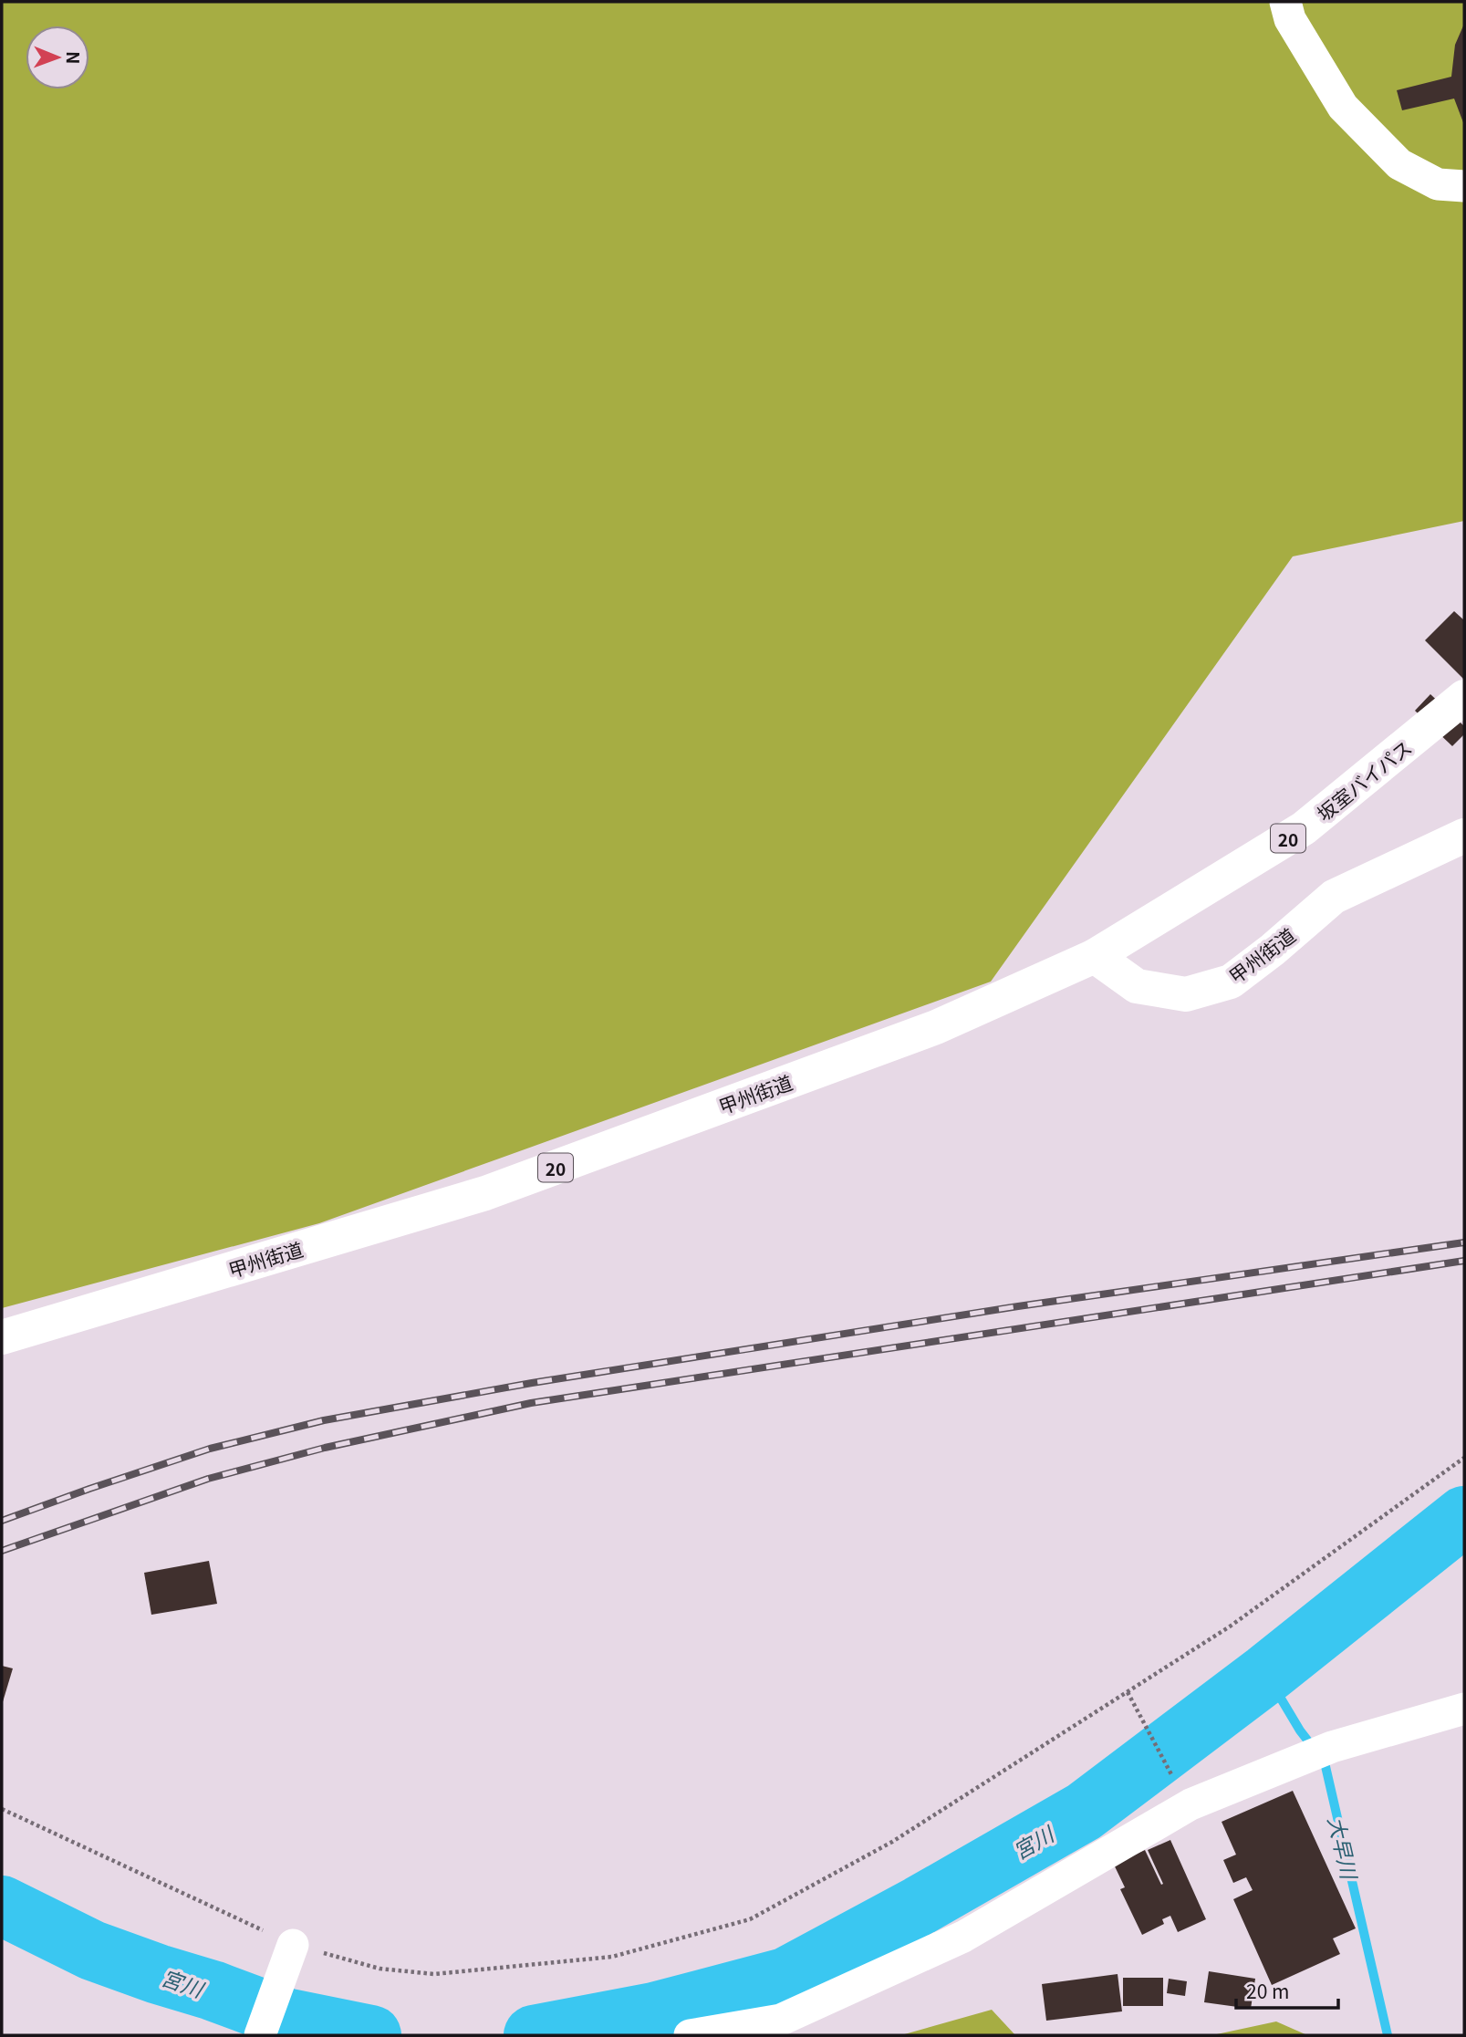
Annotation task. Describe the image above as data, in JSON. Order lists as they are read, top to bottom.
{
  "streets": {
    "main road": ["坂室バイパス", "20", "甲州街道"]
  },
  "crossings": [
    ["坂室バイパス", "甲州街道"]
  ],
  "water": ["宮川", "大早川"],
  "scale_bar": "20 m",
  "north": "right"
}
